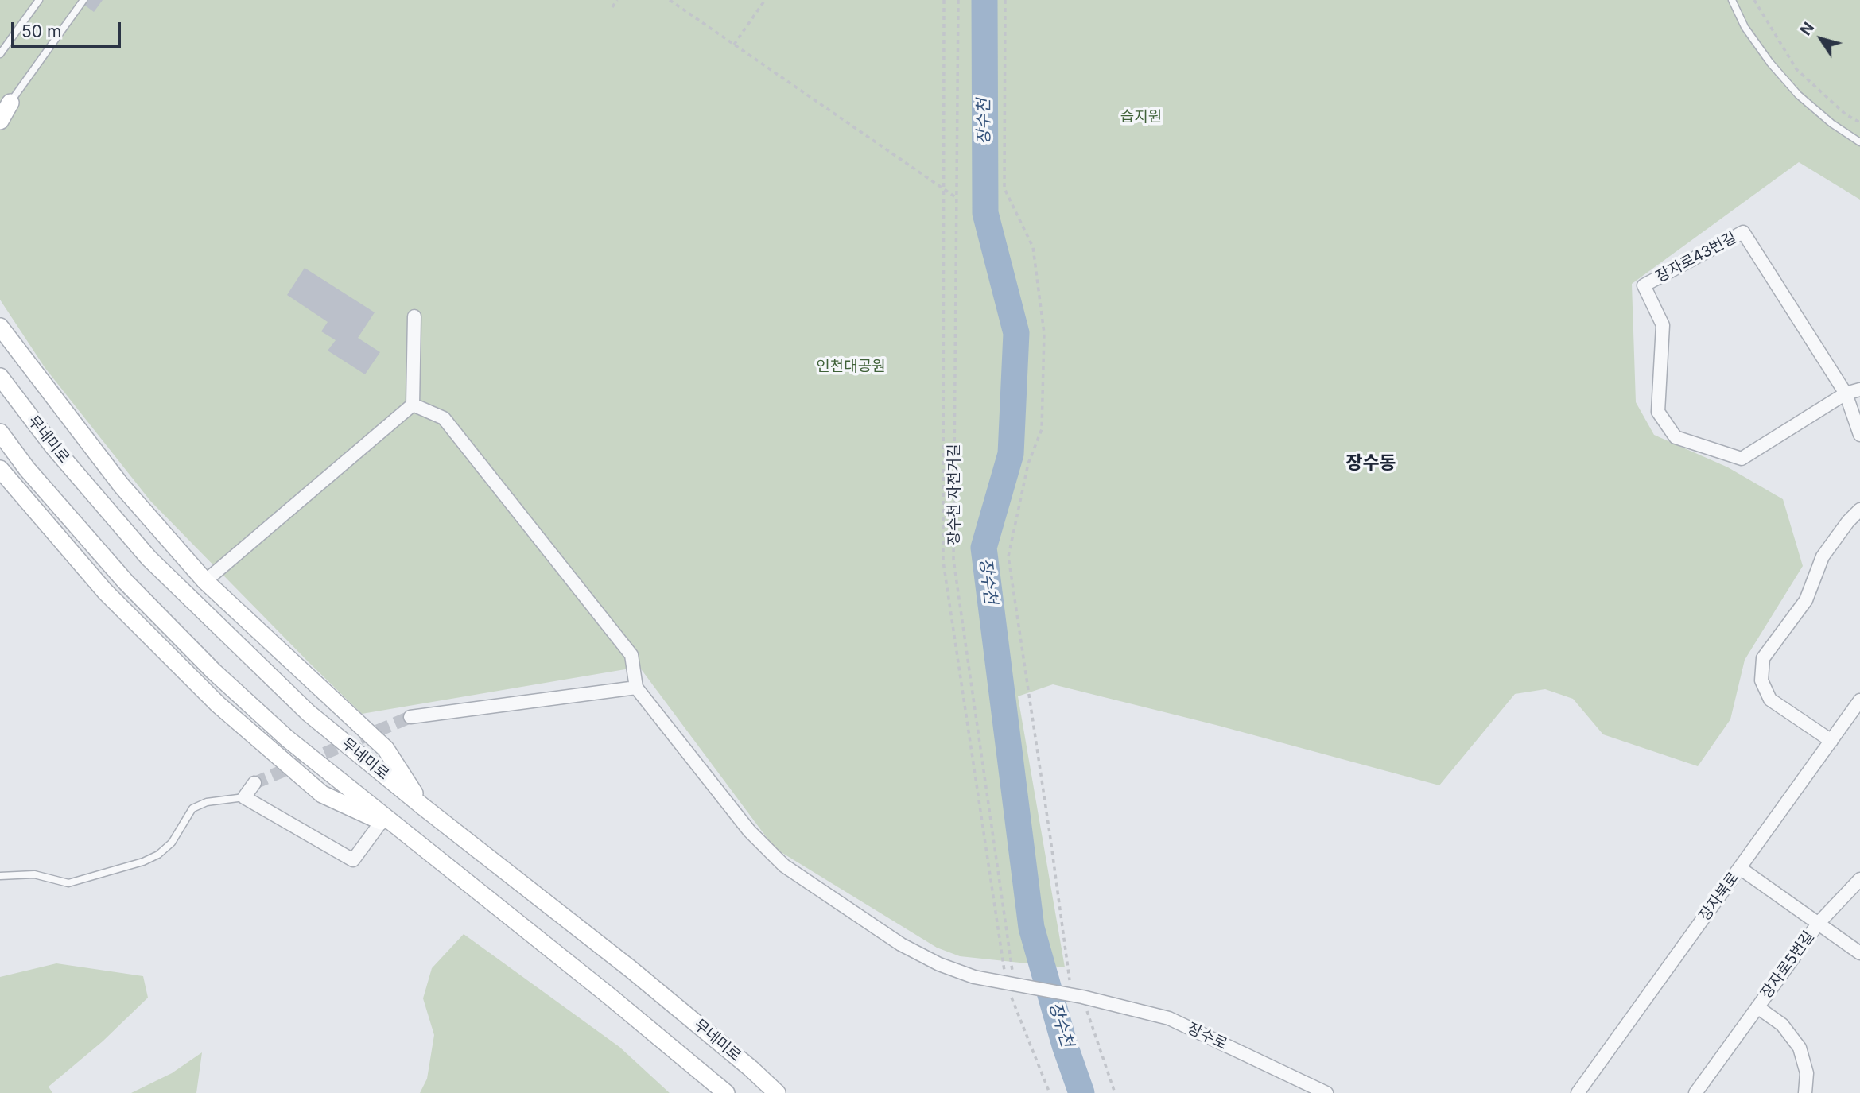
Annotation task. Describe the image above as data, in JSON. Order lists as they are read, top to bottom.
{
  "streets": {
    "main road": ["무네미로"],
    "street": [
      "장자로43번길",
      "장자북로",
      "장자로5번길",
      "장수로"
    ],
    "path": ["장수천 자전거길"]
  },
  "crossings": [
    ["장수천 자전거길", "장수로"]
  ],
  "districts": ["장수동"],
  "water": ["장수천"],
  "parks": ["습지원", "인천대공원"],
  "scale_bar": "50 m",
  "north": "top left"
}
